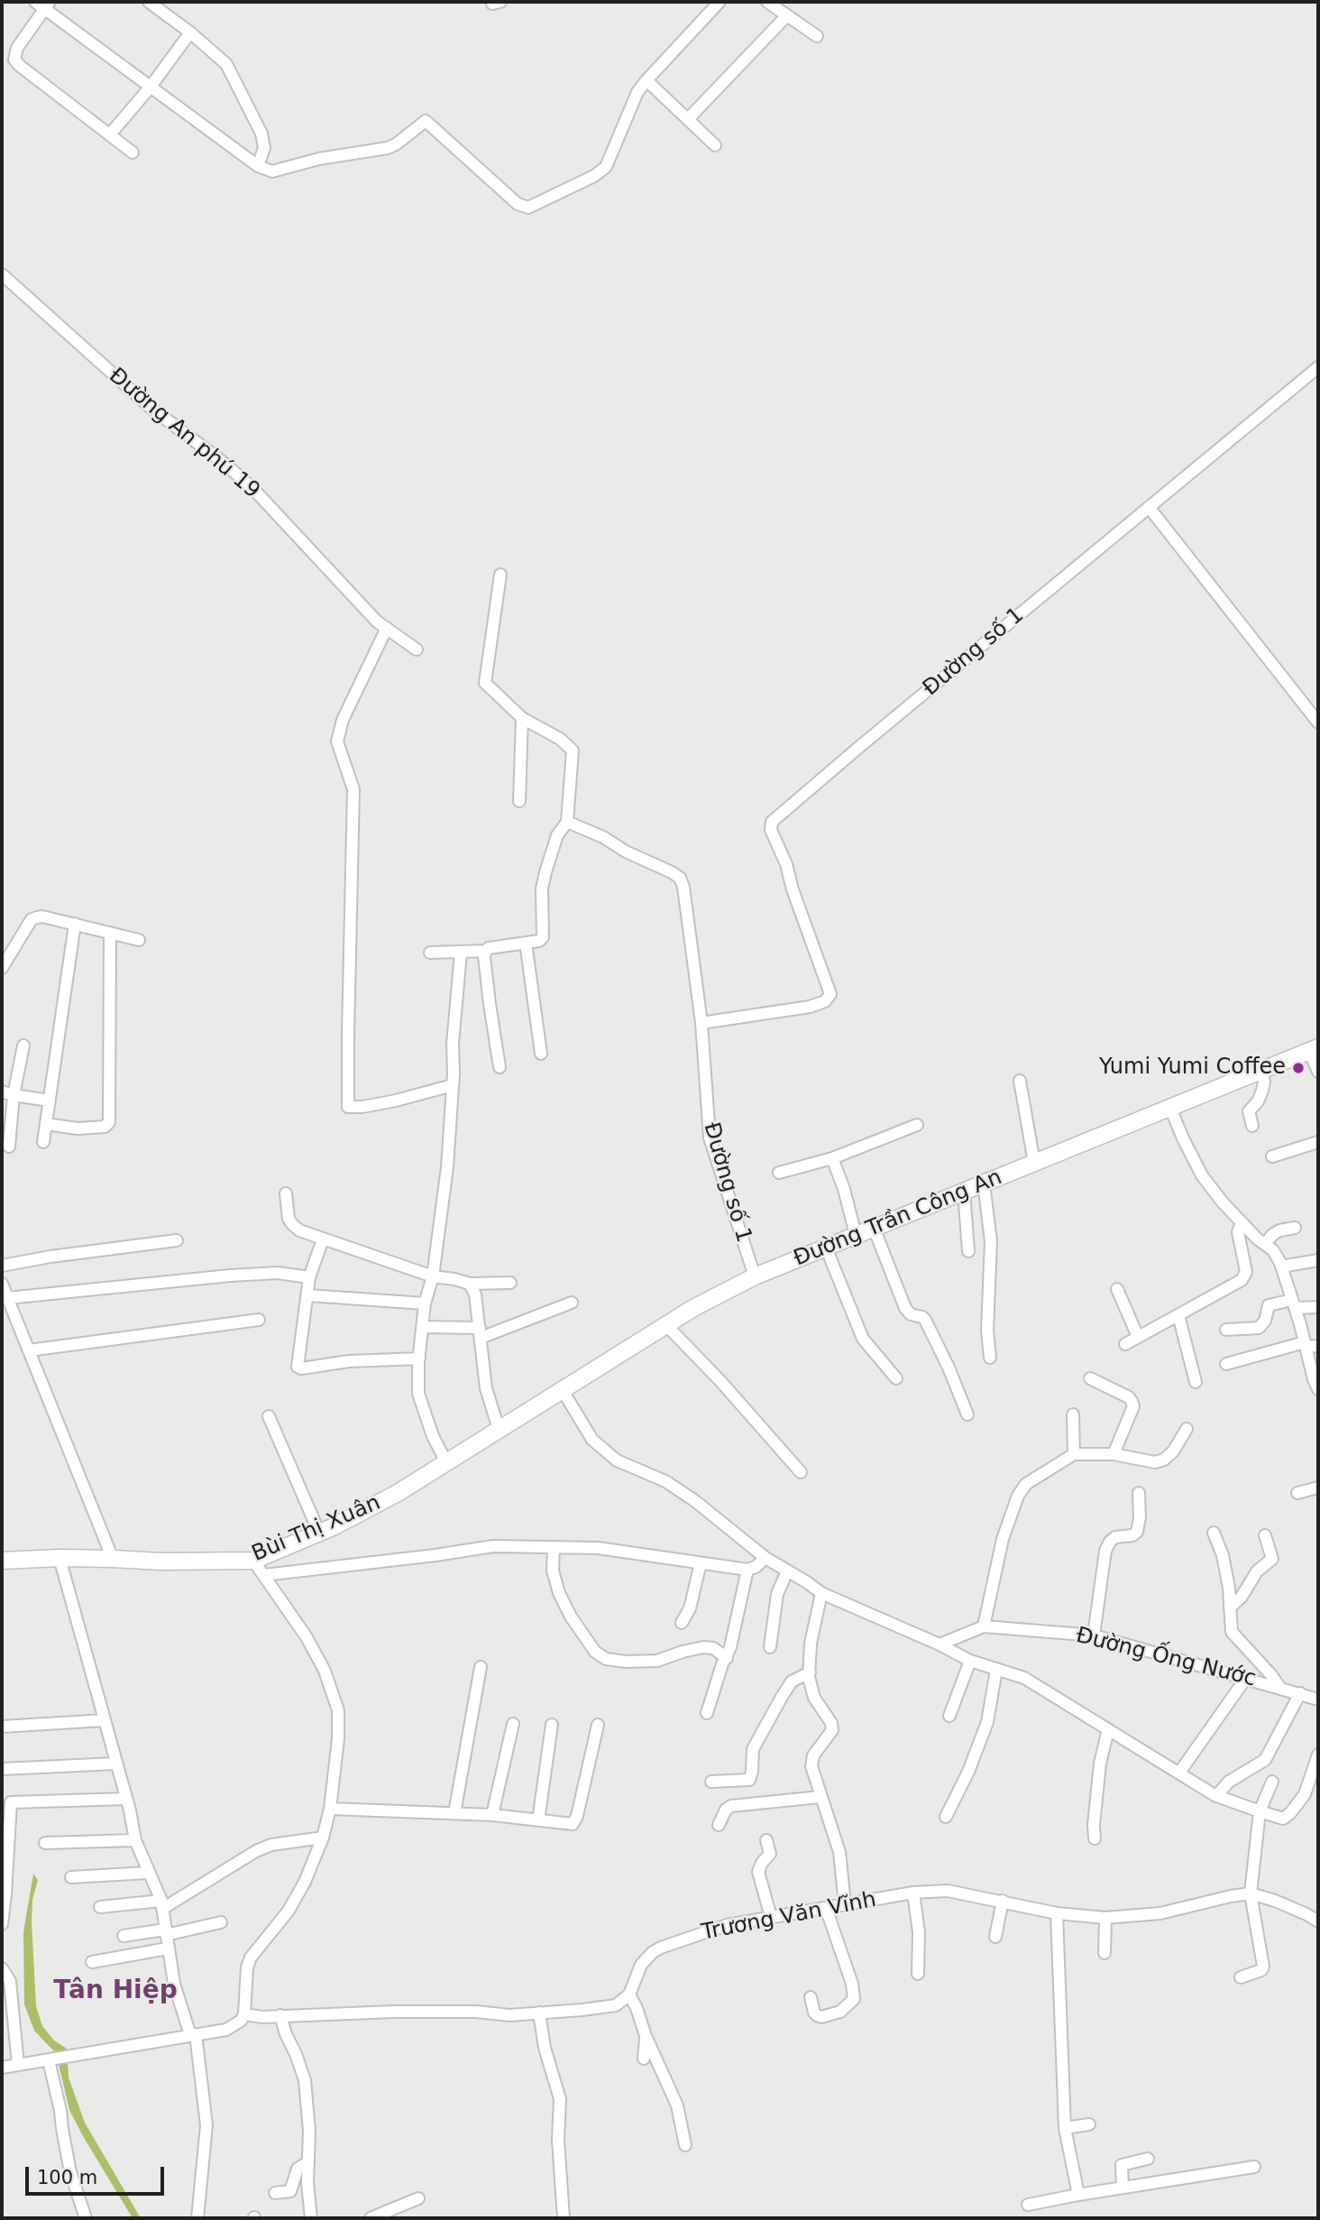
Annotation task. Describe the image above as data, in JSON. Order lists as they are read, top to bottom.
{
  "streets": {
    "main road": ["Đường Trần Công An", "Bùi Thị Xuân"],
    "street": [
      "Đường An phú 19",
      "Đường số 1",
      "Đường Ống Nước",
      "Trương Văn Vĩnh"
    ]
  },
  "crossings": [
    ["Đường số 1", "Đường Trần Công An"],
    ["Đường Trần Công An", "Bùi Thị Xuân"]
  ],
  "districts": ["Tân Hiệp"],
  "places": ["Yumi Yumi Coffee"],
  "scale_bar": "100 m"
}
